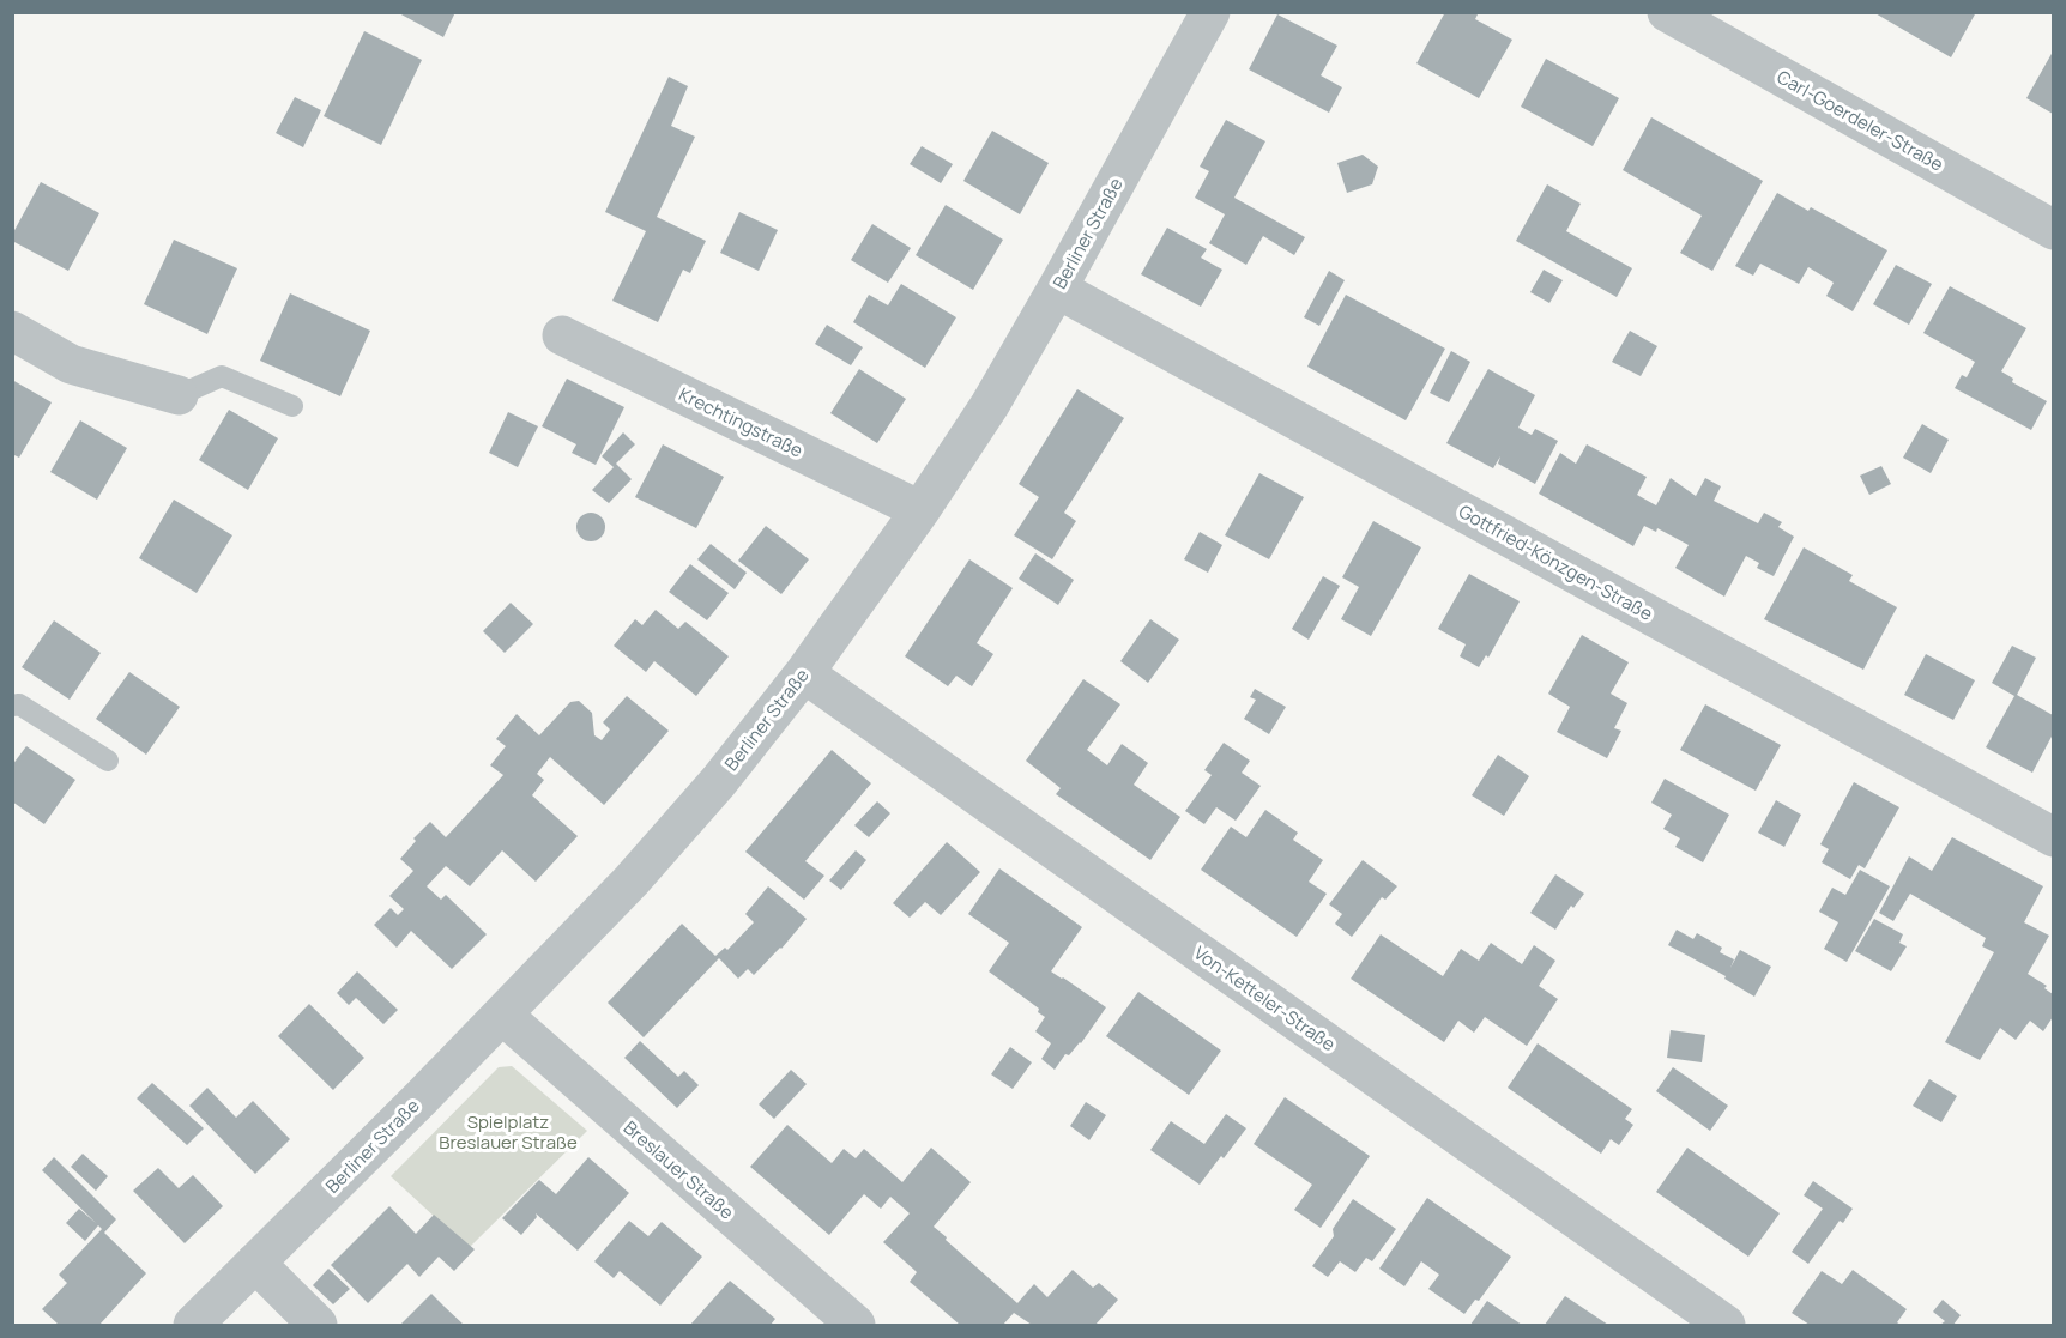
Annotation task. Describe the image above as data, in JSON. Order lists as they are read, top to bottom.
{
  "streets": {
    "street": [
      "Carl-Goerdeler-Straße",
      "Berliner Straße",
      "Krechtingstraße",
      "Gottfried-Könzgen-Straße",
      "Von-Ketteler-Straße",
      "Breslauer Straße"
    ]
  },
  "crossings": [
    ["Berliner Straße", "Krechtingstraße"],
    ["Berliner Straße", "Gottfried-Könzgen-Straße"],
    ["Berliner Straße", "Von-Ketteler-Straße"],
    ["Berliner Straße", "Breslauer Straße"]
  ],
  "parks": ["Spielplatz Breslauer Straße"]
}
